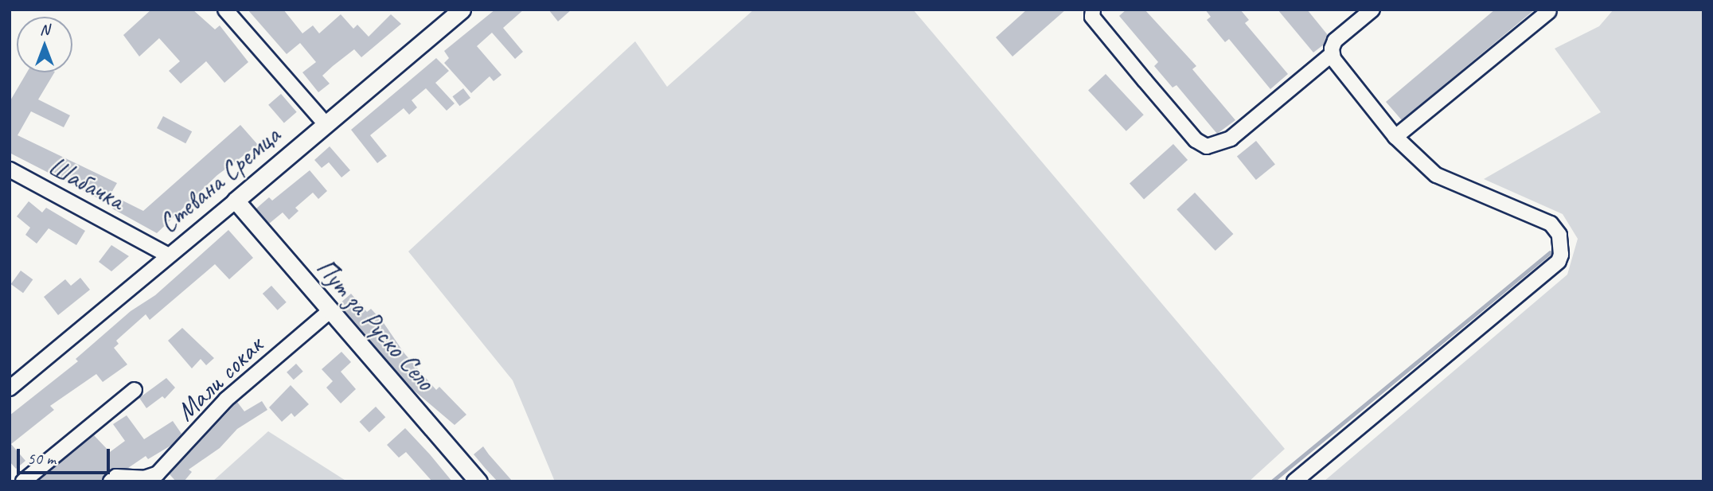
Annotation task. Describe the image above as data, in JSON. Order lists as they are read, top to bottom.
{
  "streets": {
    "main road": ["Стевана Сремца", "Пут за Руско Село"],
    "street": ["Шабачка", "Мали сокак"]
  },
  "crossings": [
    ["Стевана Сремца", "Шабачка"],
    ["Стевана Сремца", "Пут за Руско Село"],
    ["Пут за Руско Село", "Мали сокак"]
  ],
  "scale_bar": "50 m",
  "north": "top"
}
